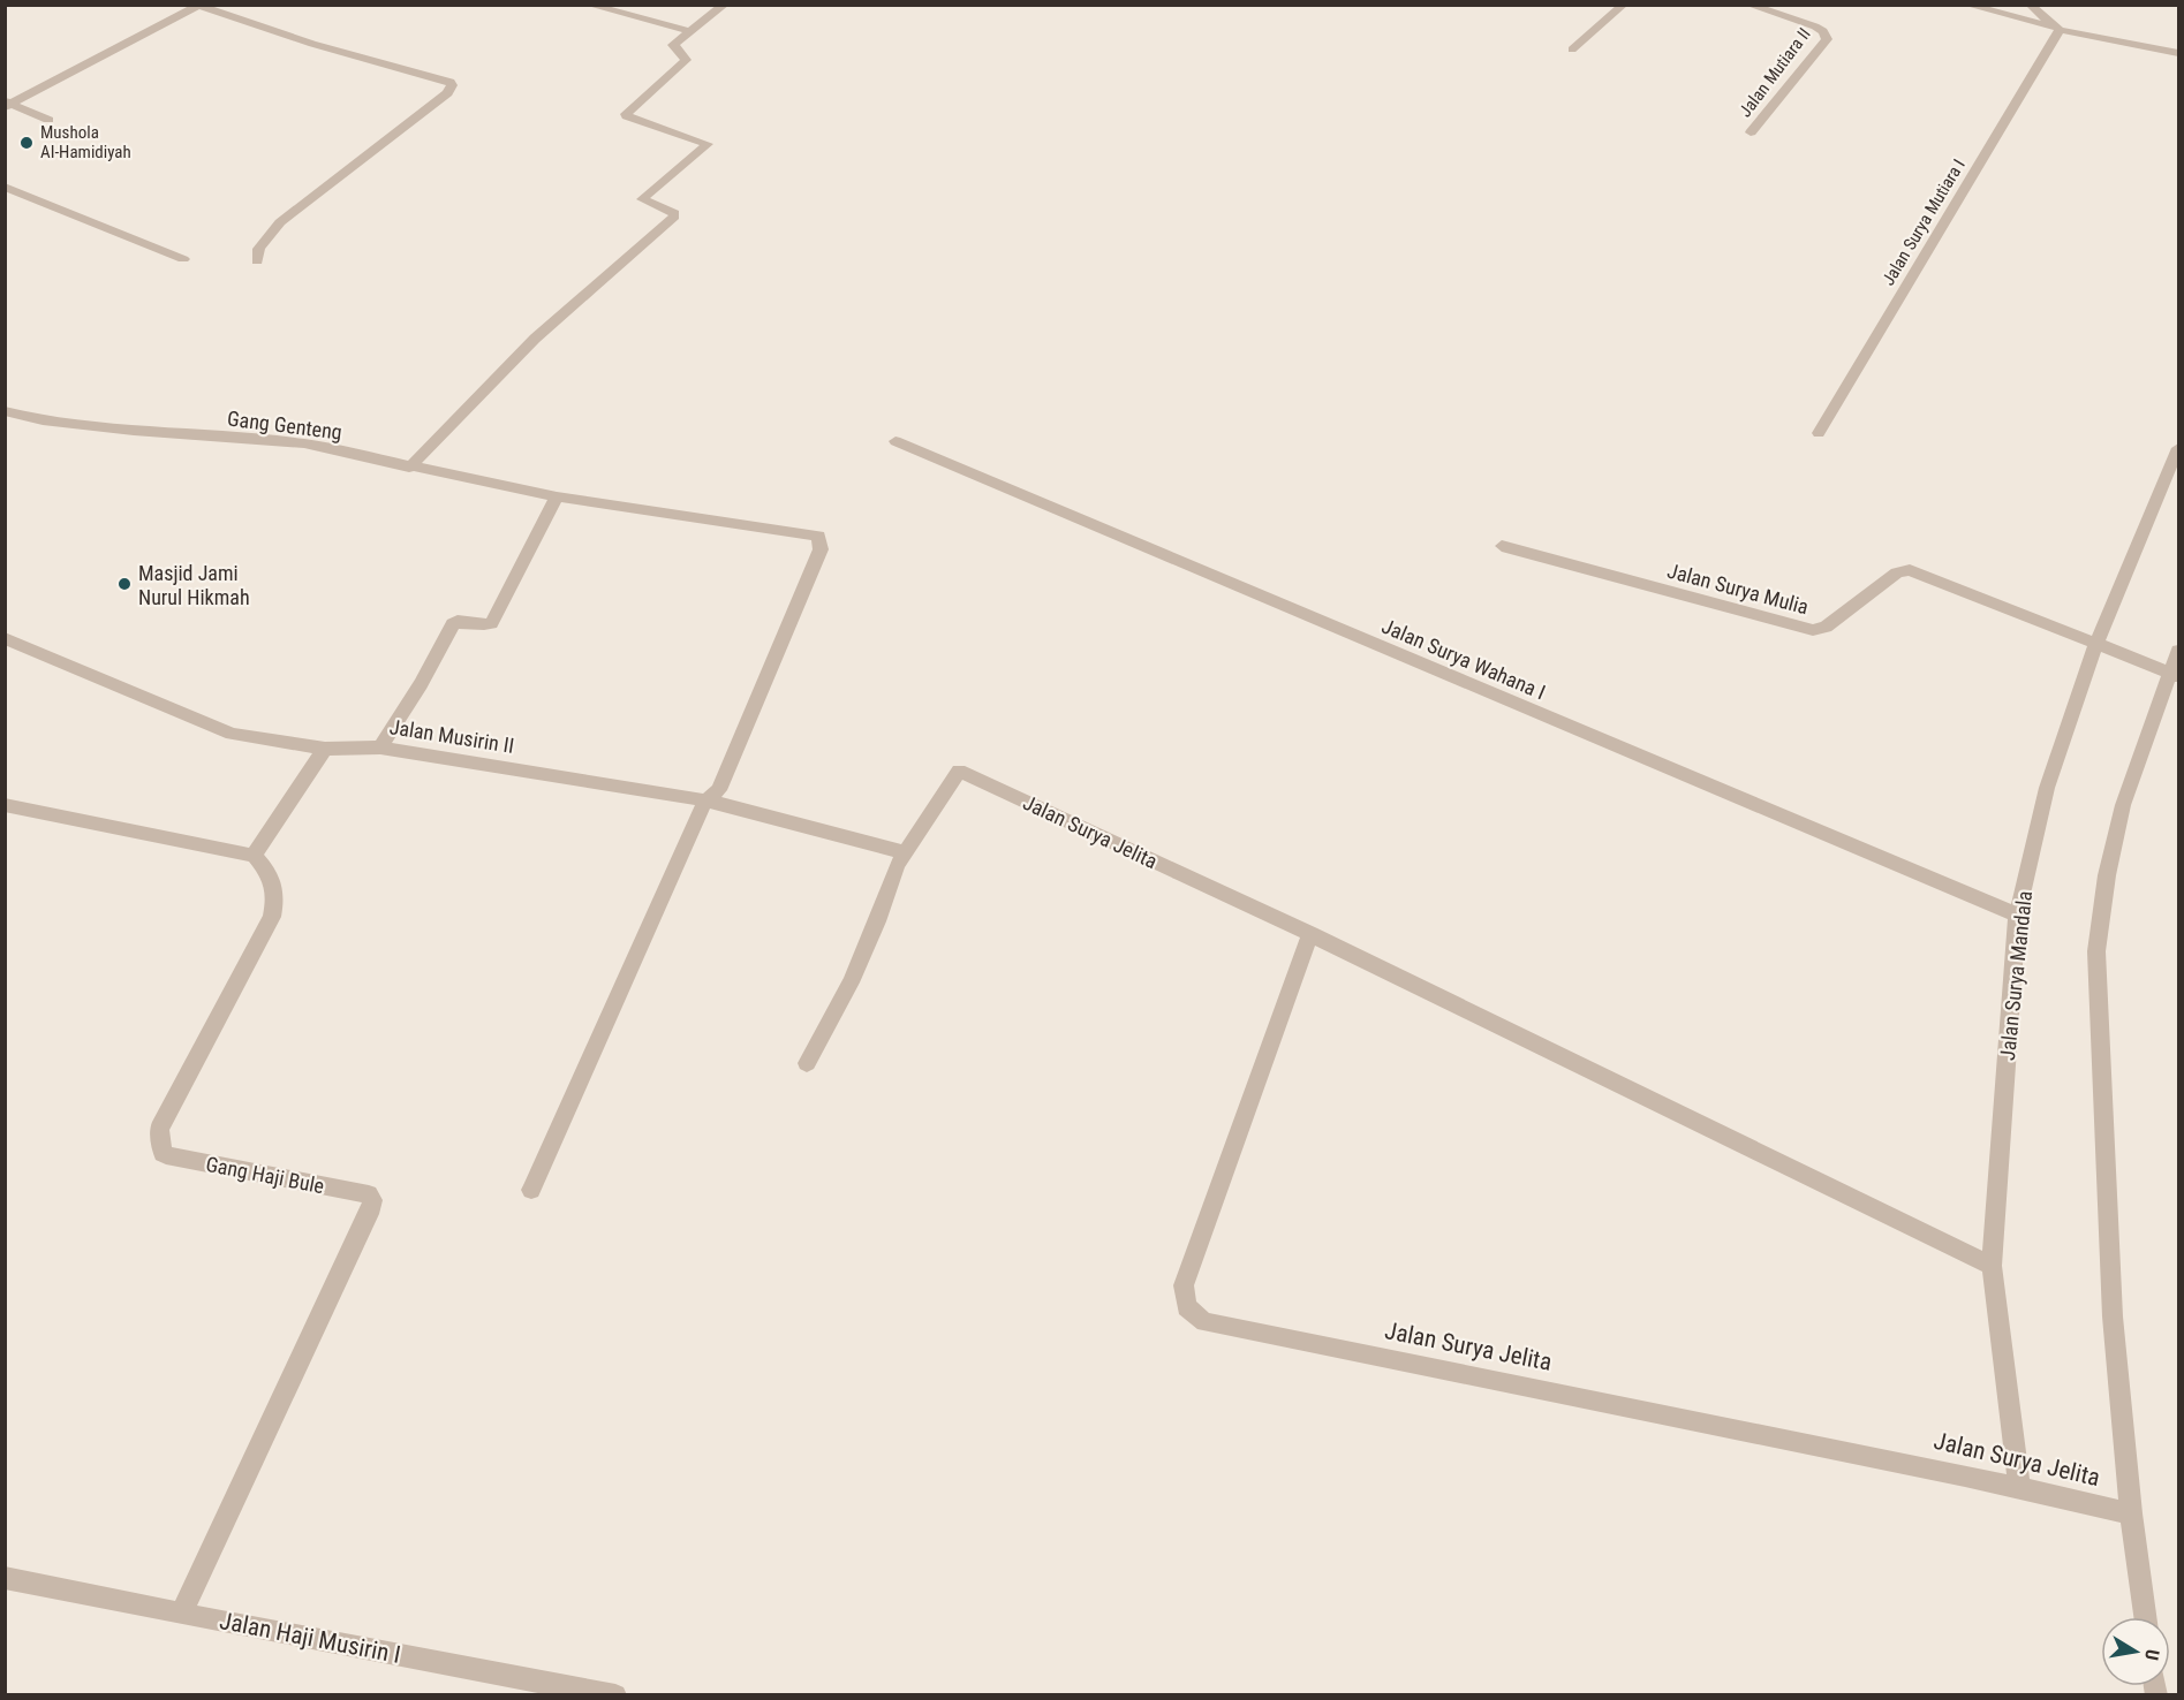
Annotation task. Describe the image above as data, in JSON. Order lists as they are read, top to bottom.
{
  "streets": {
    "street": [
      "Jalan Mutiara II",
      "Jalan Surya Mutiara I",
      "Gang Genteng",
      "Jalan Surya Mulia",
      "Jalan Surya Wahana I",
      "Jalan Musirin II",
      "Jalan Surya Jelita",
      "Jalan Surya Mandala",
      "Gang Haji Bule",
      "Jalan Haji Musirin I"
    ]
  },
  "crossings": [
    ["Gang Genteng", "Jalan Musirin II"],
    ["Jalan Surya Mulia", "Jalan Surya Mandala"],
    ["Jalan Surya Wahana I", "Jalan Surya Mandala"],
    ["Jalan Musirin II", "Jalan Surya Jelita"],
    ["Jalan Surya Jelita", "Jalan Surya Mandala"],
    ["Gang Haji Bule", "Jalan Haji Musirin I"]
  ],
  "places": ["Mushola AI-Hamidiyah", "Masjid Jami Nurul Hikmah"],
  "north": "right"
}
